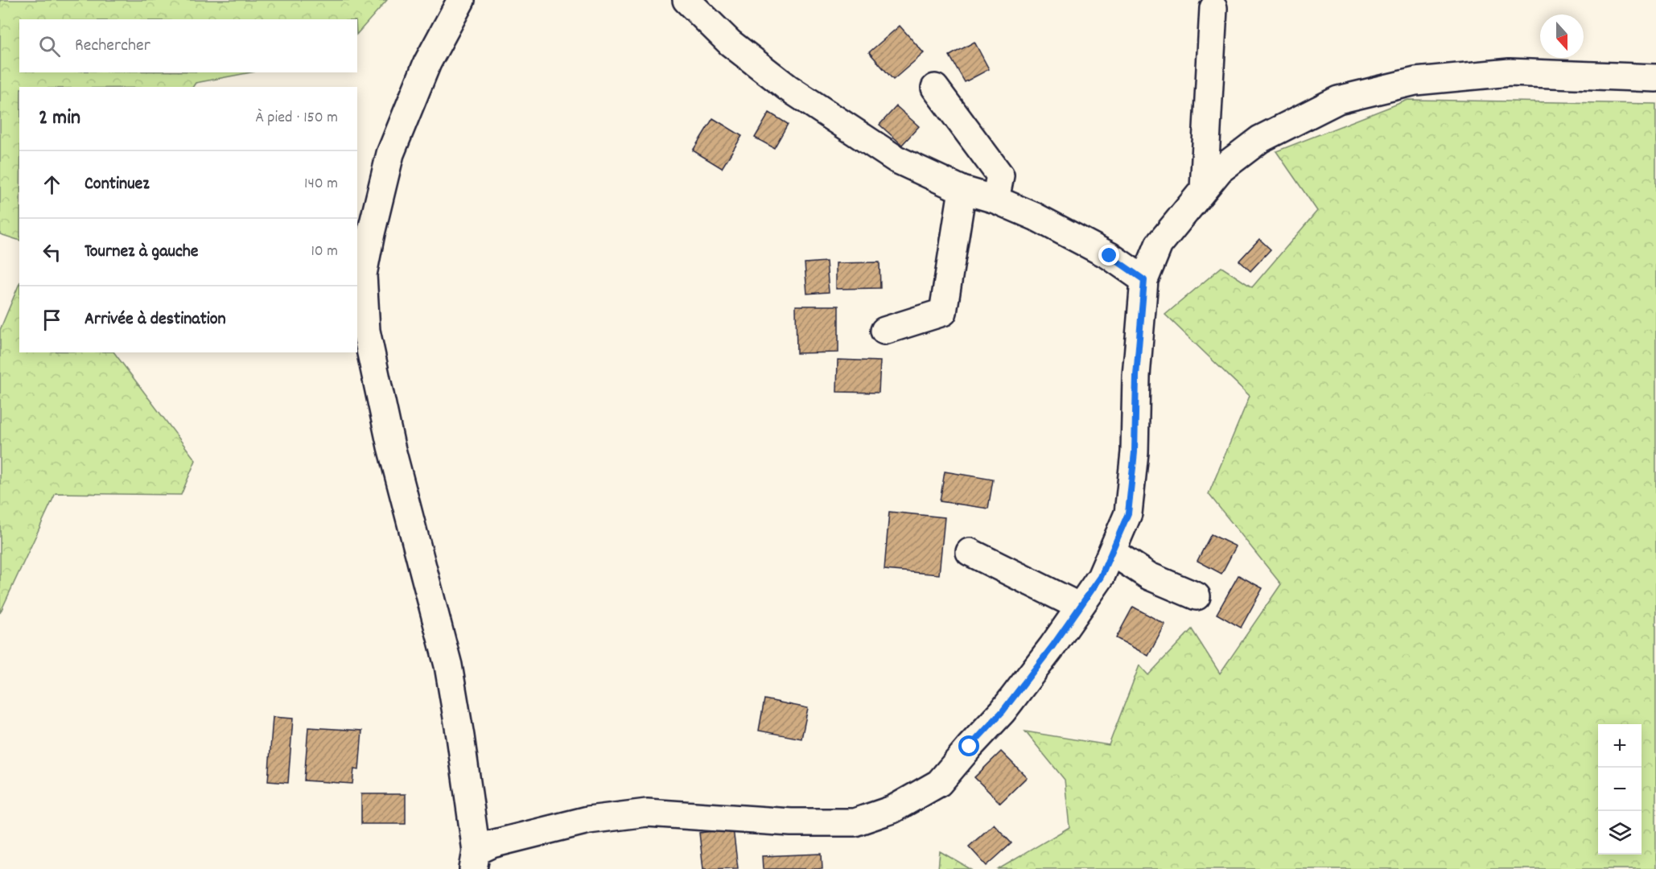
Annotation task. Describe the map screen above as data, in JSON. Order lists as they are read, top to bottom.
{
  "north": "bottom",
  "page": {
    "search": "Rechercher",
    "heading": ["2 min", "À pied · 150 m"],
    "list": [
      ["Continuez", "140 m"],
      ["Tournez à gauche", "10 m"],
      "Arrivée à destination"
    ],
    "map_buttons": ["+", "−"]
  }
}
